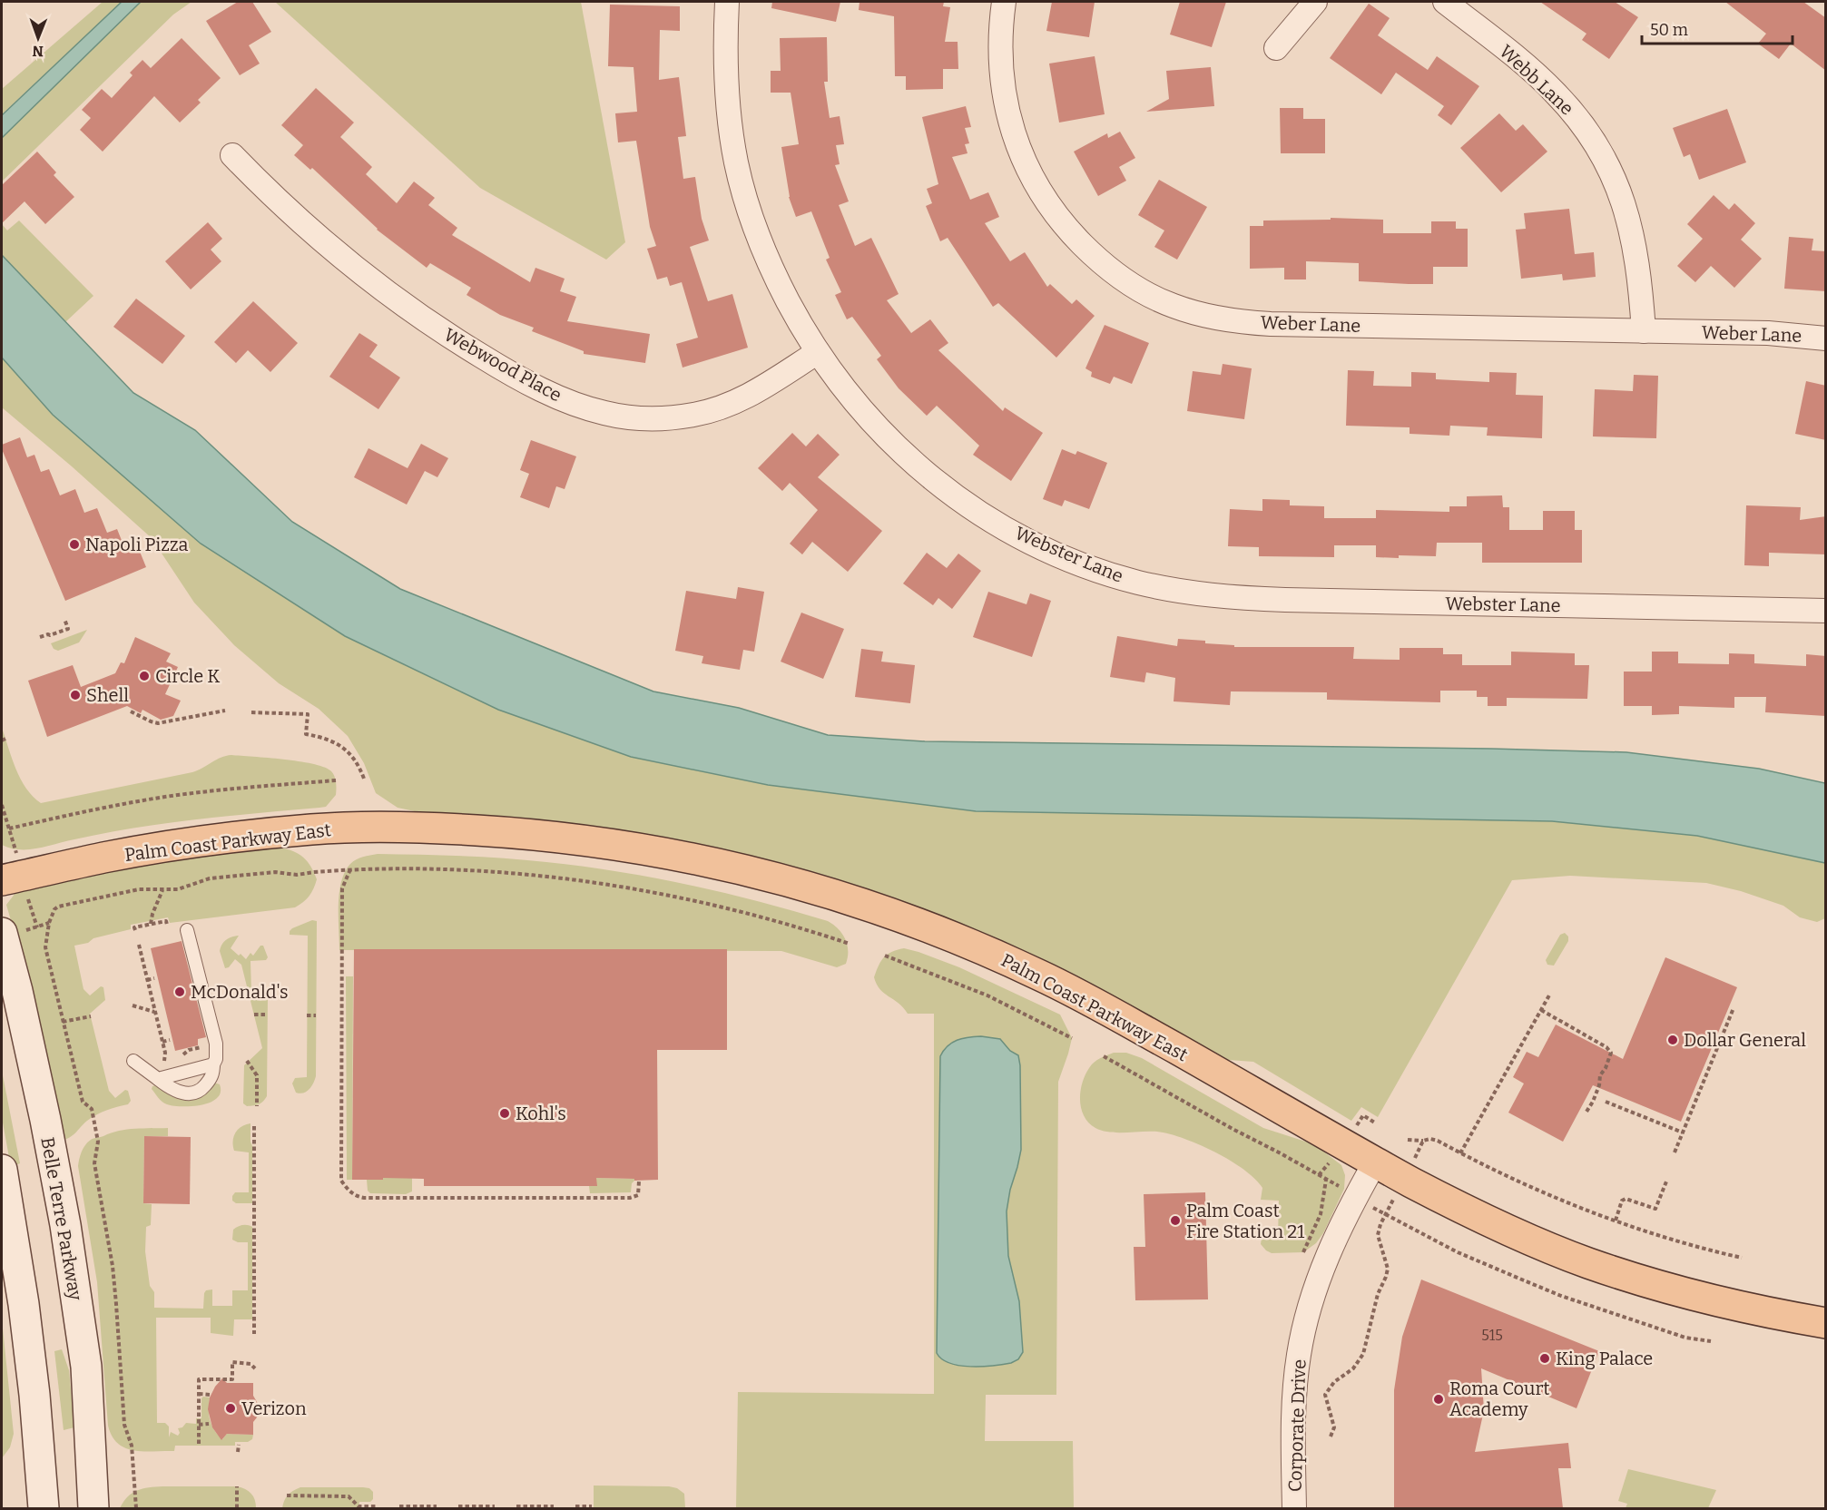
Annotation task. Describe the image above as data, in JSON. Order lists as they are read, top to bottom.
{
  "streets": {
    "main road": ["Palm Coast Parkway East", "Belle Terre Parkway"],
    "street": [
      "Webb Lane",
      "Weber Lane",
      "Webwood Place",
      "Webster Lane",
      "Corporate Drive"
    ]
  },
  "crossings": [
    ["Webb Lane", "Weber Lane"],
    ["Webwood Place", "Webster Lane"],
    ["Palm Coast Parkway East", "Corporate Drive"]
  ],
  "places": [
    "Napoli Pizza",
    "Circle K",
    "Shell",
    "McDonald's",
    "Dollar General",
    "Kohl's",
    "Palm Coast Fire Station 21",
    "King Palace",
    "Roma Court Academy",
    "Verizon"
  ],
  "house_numbers": ["515"],
  "scale_bar": "50 m",
  "north": "bottom"
}
